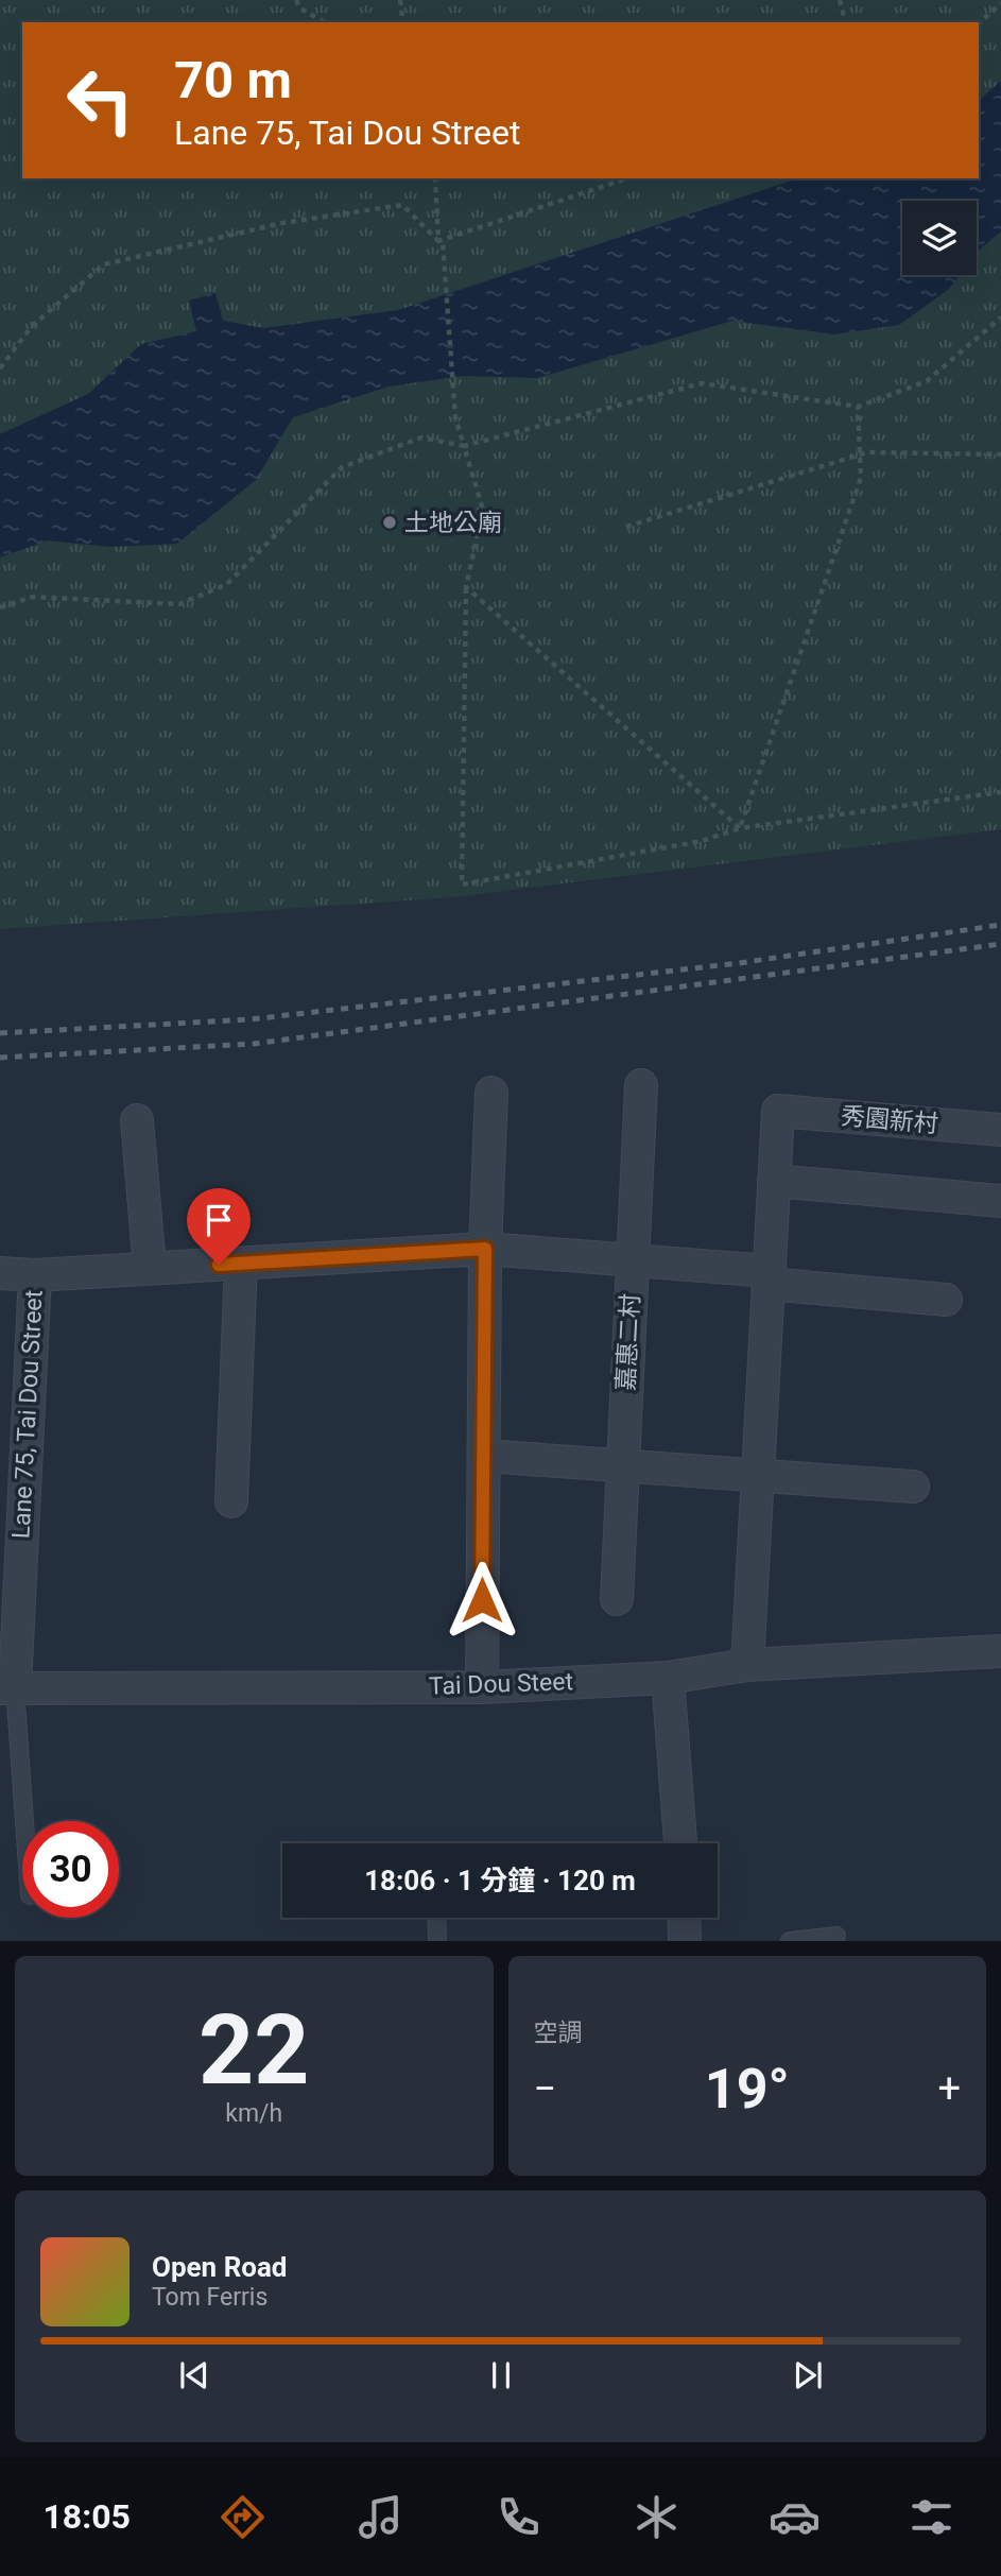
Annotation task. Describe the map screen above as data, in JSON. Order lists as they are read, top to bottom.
{
  "streets": {
    "street": [
      "秀園新村",
      "嘉惠二村",
      "Lane 75, Tai Dou Street",
      "Tai Dou Steet"
    ]
  },
  "crossings": [
    ["嘉惠二村", "Lane 75, Tai Dou Street"],
    ["Lane 75, Tai Dou Street", "Tai Dou Steet"]
  ],
  "places": ["土地公廟"],
  "page": {
    "turn": ["70 m", "Lane 75, Tai Dou Street"],
    "limit": "30",
    "trip": "18:06 · 1 分鐘 · 120 m",
    "tile": [
      ["22", "km/h"],
      "空調"
    ],
    "heat": ["−", "19°", "+"],
    "song": ["Open Road", "Tom Ferris"],
    "tabs": "18:05"
  }
}
